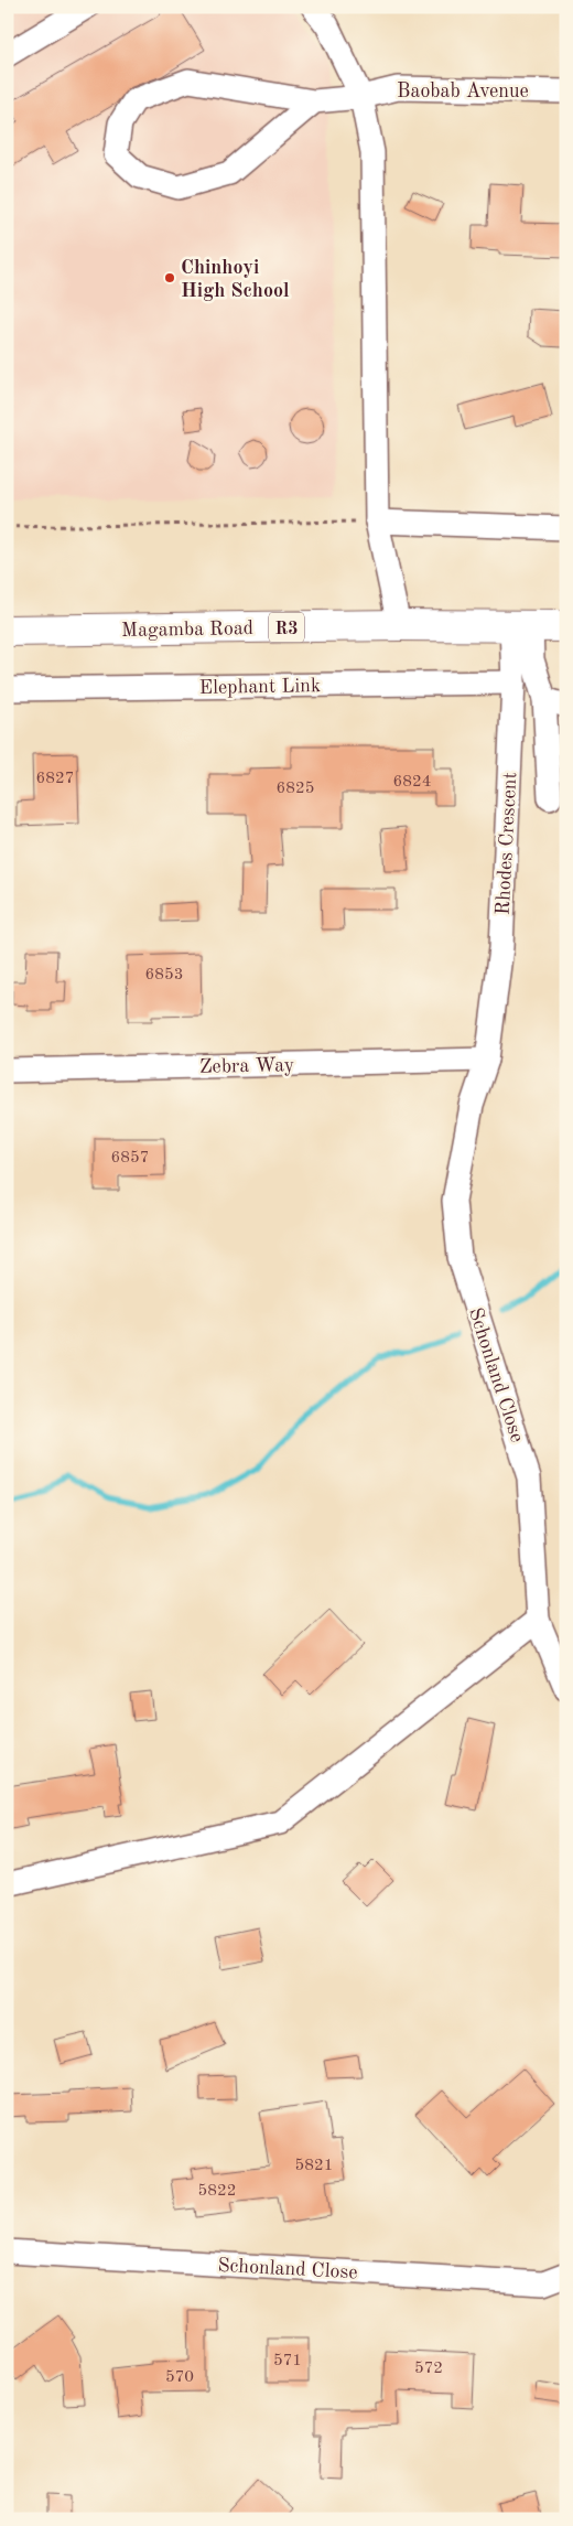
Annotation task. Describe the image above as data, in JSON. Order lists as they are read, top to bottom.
{
  "streets": {
    "highway": ["R3", "Magamba Road"],
    "street": [
      "Baobab Avenue",
      "Elephant Link",
      "Rhodes Crescent",
      "Zebra Way",
      "Schonland Close"
    ]
  },
  "crossings": [
    ["Magamba Road", "Rhodes Crescent"],
    ["Elephant Link", "Rhodes Crescent"],
    ["Rhodes Crescent", "Zebra Way"],
    ["Rhodes Crescent", "Schonland Close"],
    ["Zebra Way", "Schonland Close"]
  ],
  "places": ["Chinhoyi High School"],
  "house_numbers": [
    "6827",
    "6824",
    "6825",
    "6853",
    "6857",
    "5821",
    "5822",
    "571",
    "572",
    "570"
  ]
}
